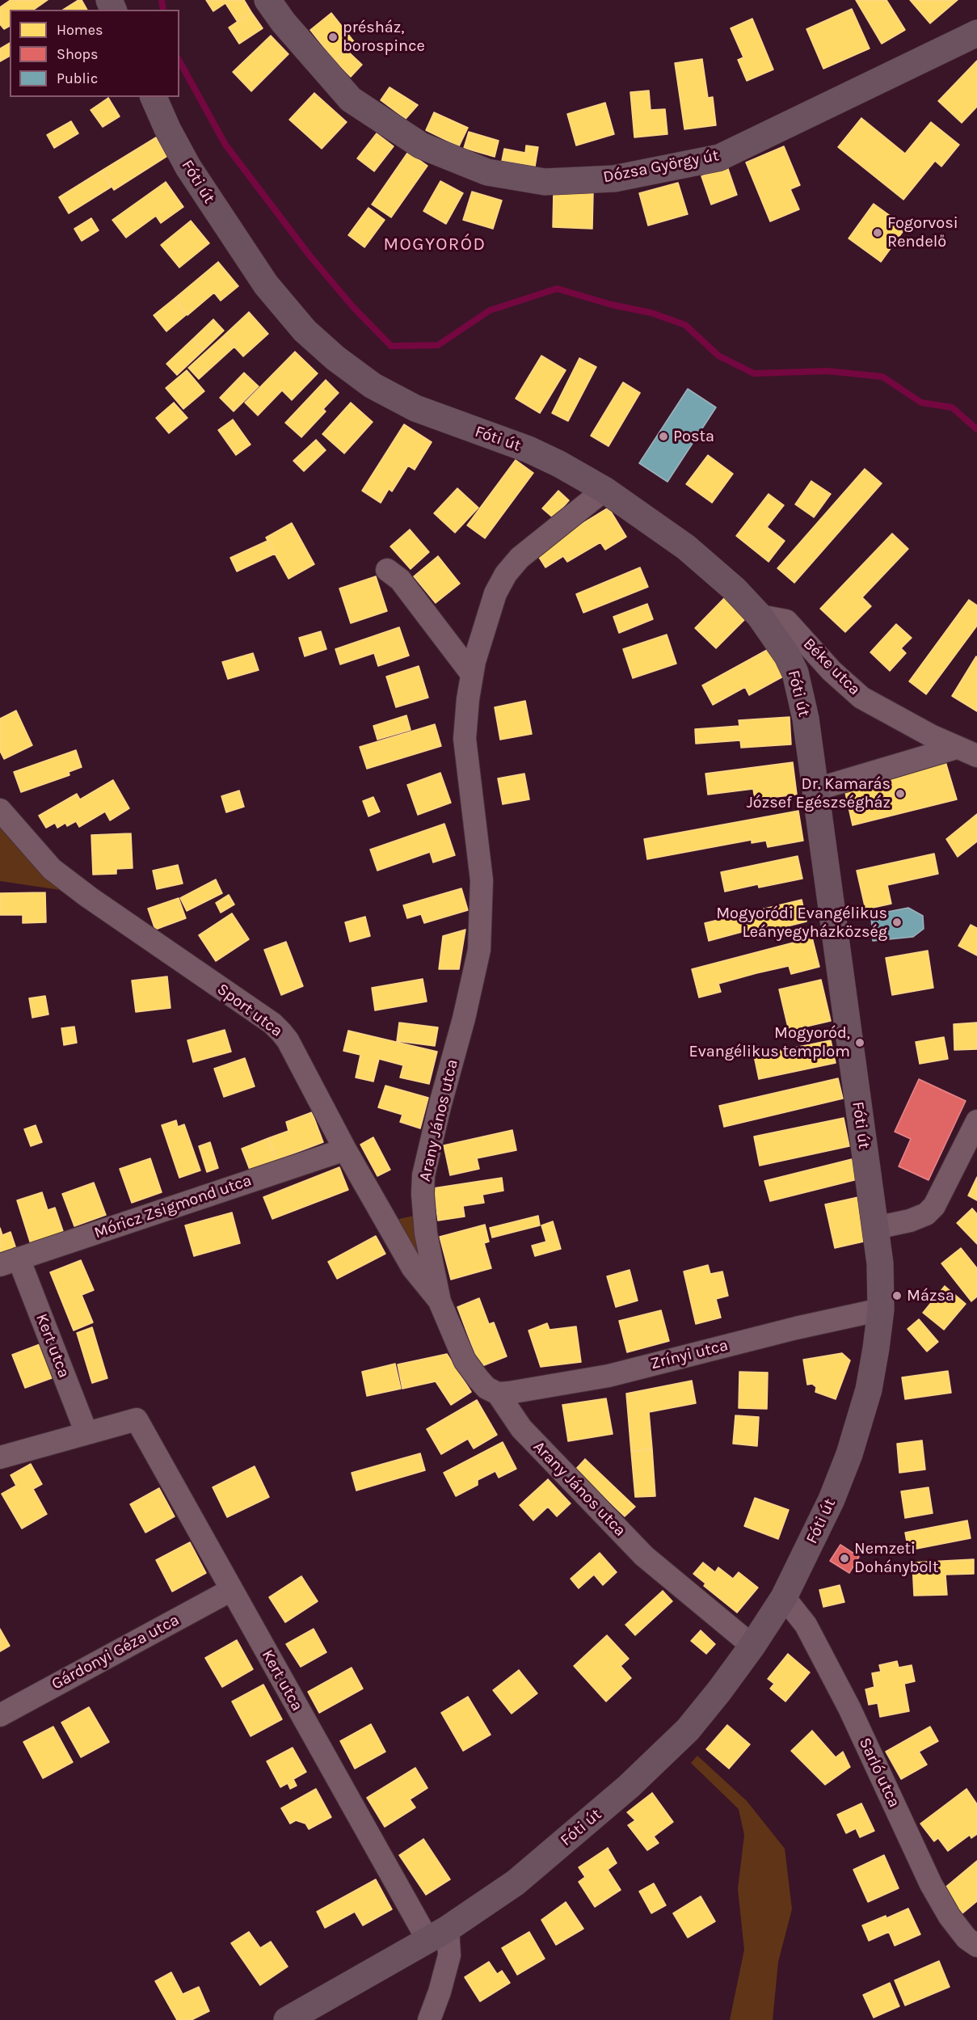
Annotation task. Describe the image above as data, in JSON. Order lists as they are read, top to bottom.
{
  "streets": {
    "main road": ["Dózsa György út", "Fóti út"],
    "street": [
      "Béke utca",
      "Sport utca",
      "Arany János utca",
      "Móricz Zsigmond utca",
      "Kert utca",
      "Zrínyi utca",
      "Gárdonyi Géza utca",
      "Sarló utca"
    ]
  },
  "crossings": [
    ["Fóti út", "Béke utca"],
    ["Fóti út", "Arany János utca"],
    ["Fóti út", "Kert utca"],
    ["Fóti út", "Zrínyi utca"],
    ["Fóti út", "Sarló utca"],
    ["Sport utca", "Arany János utca"],
    ["Sport utca", "Móricz Zsigmond utca"],
    ["Arany János utca", "Zrínyi utca"],
    ["Móricz Zsigmond utca", "Kert utca"],
    ["Kert utca", "Gárdonyi Géza utca"]
  ],
  "districts": ["MOGYORÓD"],
  "places": [
    "présház, borospince",
    "Fogorvosi Rendelő",
    "Posta",
    "Dr. Kamarás József Egészségház",
    "Mogyoródi Evangélikus Leányegyházközség",
    "Mogyoród, Evangélikus templom",
    "Mázsa",
    "Nemzeti Dohánybolt"
  ],
  "legend": ["Homes", "Shops", "Public"]
}
